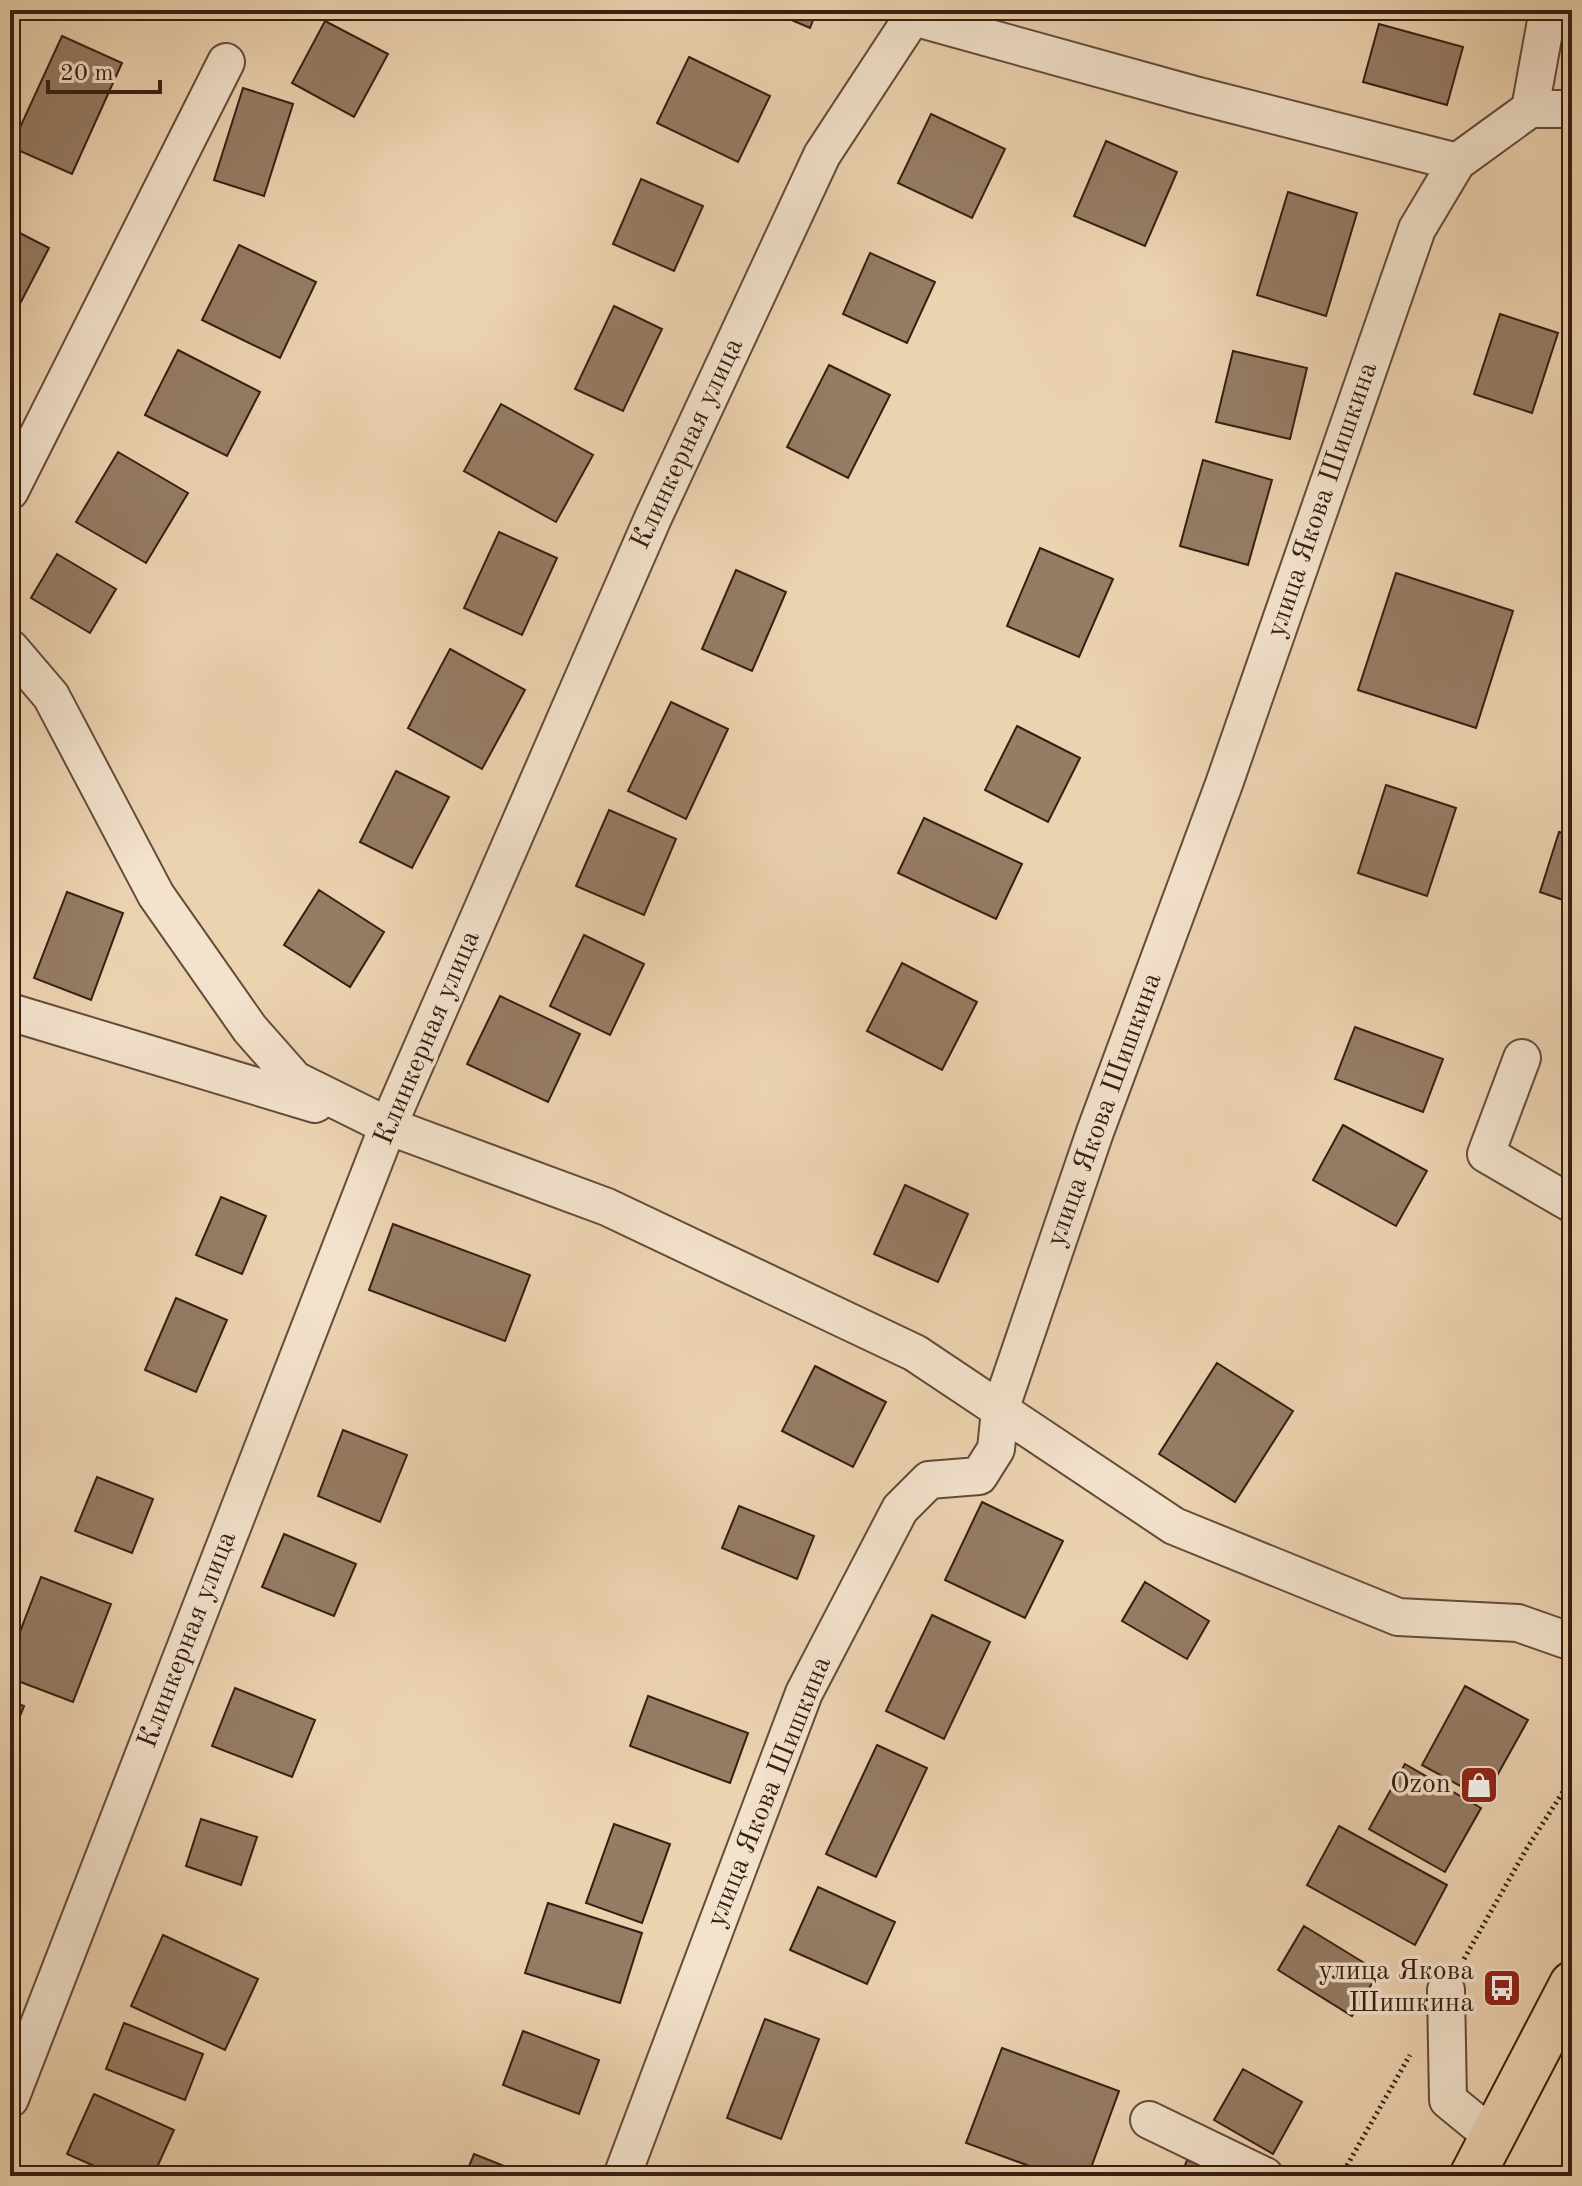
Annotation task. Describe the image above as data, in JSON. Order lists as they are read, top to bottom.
{
  "streets": {
    "street": ["Клинкерная улица", "улица Якова Шишкина"]
  },
  "places": {
    "shop": ["Ozon"],
    "bus stop": ["улица Якова Шишкина"]
  },
  "scale_bar": "20 m"
}
